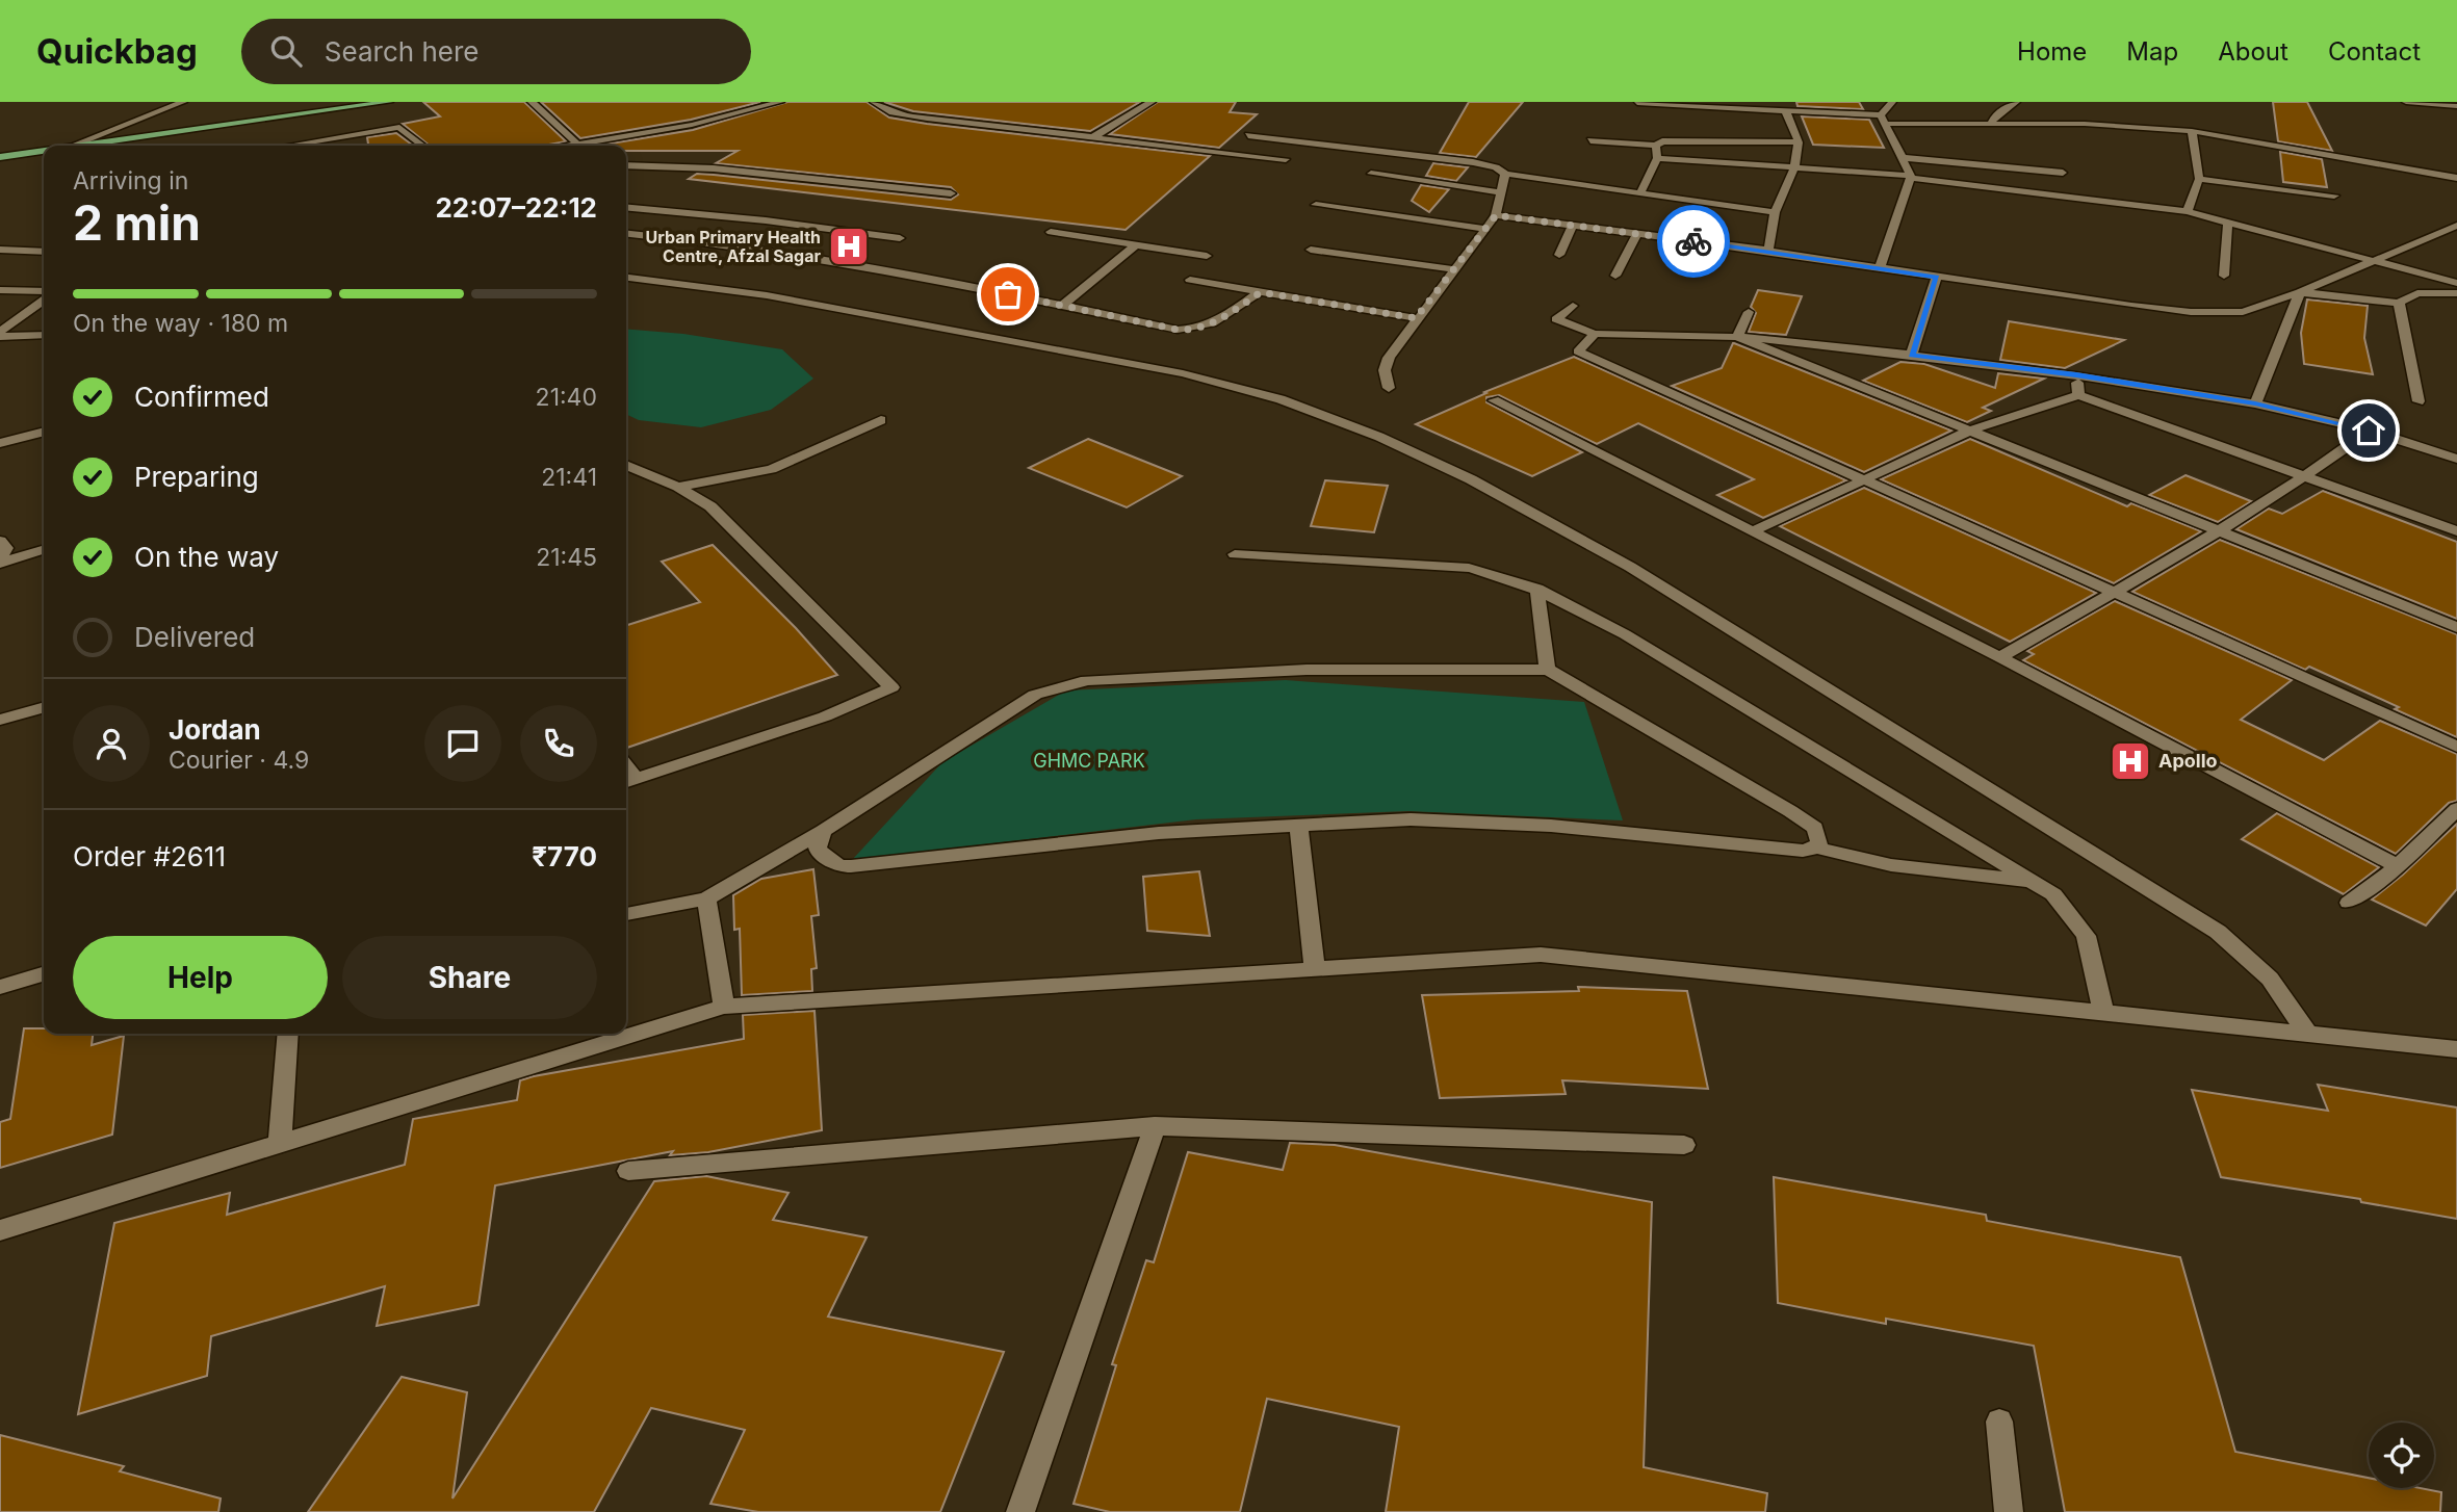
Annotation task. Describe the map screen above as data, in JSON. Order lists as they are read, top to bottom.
{
  "parks": ["GHMC PARK"],
  "places": {
    "hospital": ["Urban Primary Health Centre, Afzal Sagar", "Apollo"]
  },
  "page": {
    "header": "Quickbag",
    "search": "Search here",
    "nav": [
      "Home",
      "Map",
      "About",
      "Contact"
    ],
    "heading": ["2 min", "Arriving in", "22:07–22:12"],
    "panel": [
      "Jordan",
      "Courier · 4.9",
      "Order #2611",
      "₹770"
    ],
    "bar": "On the way · 180 m",
    "list": [
      ["Confirmed", "21:40"],
      ["Preparing", "21:41"],
      ["On the way", "21:45"],
      "Delivered"
    ],
    "buttons": ["Help", "Share"]
  }
}
